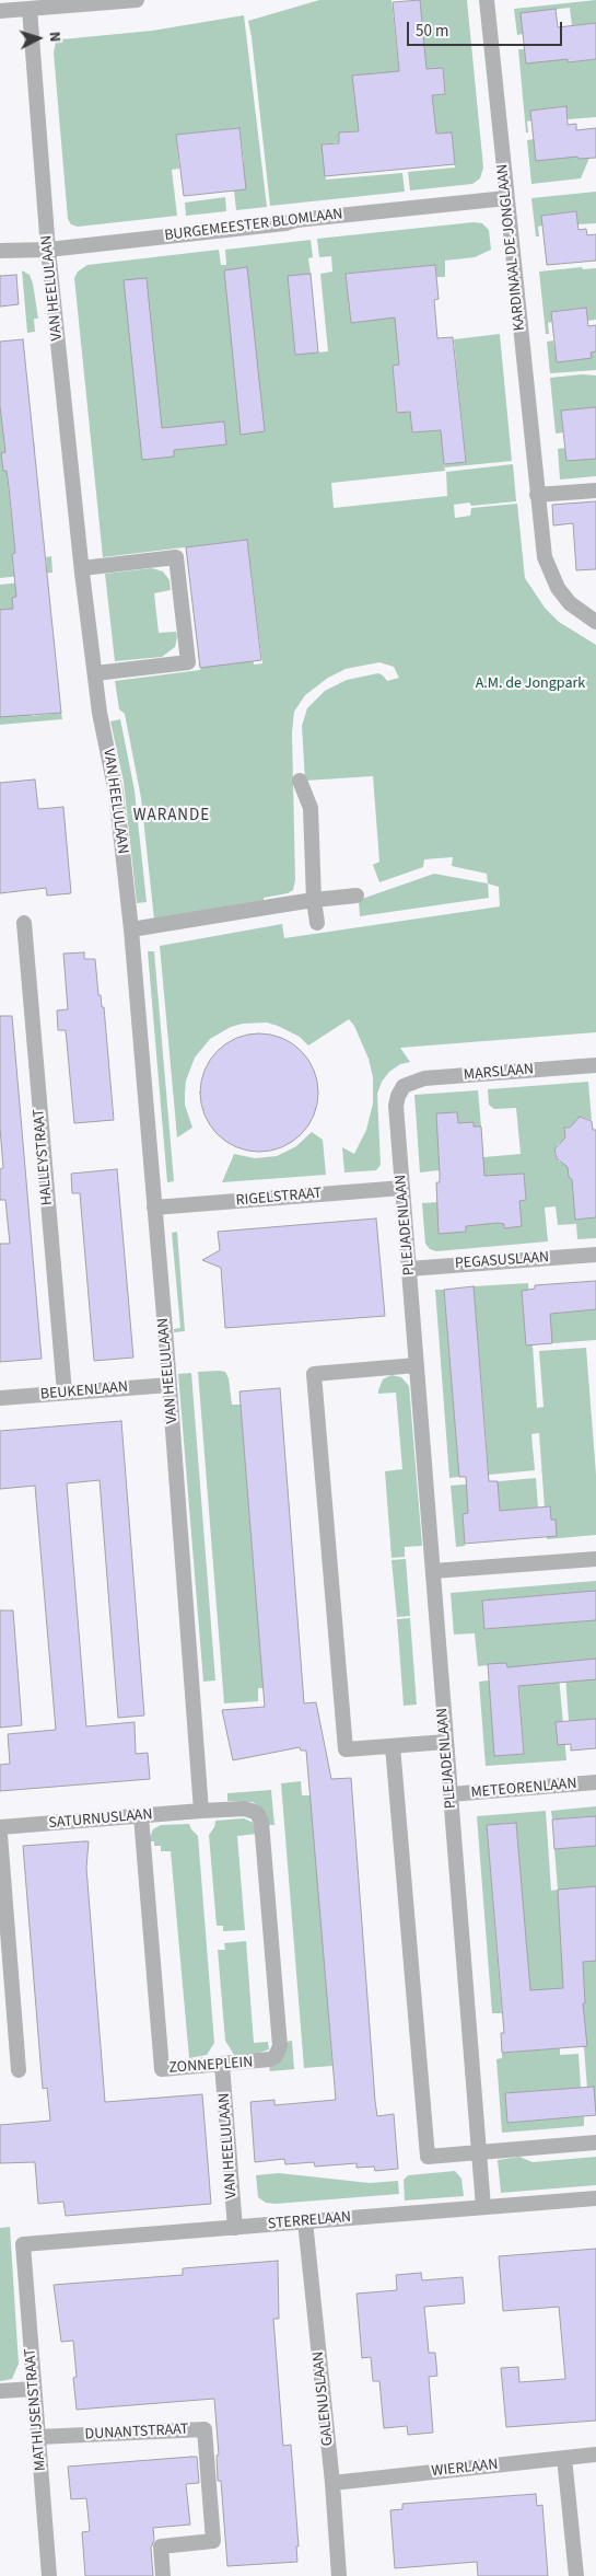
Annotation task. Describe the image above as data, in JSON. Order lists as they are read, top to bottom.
{
  "streets": {
    "street": [
      "BURGEMEESTER BLOMLAAN",
      "KARDINAAL DE JONGLAAN",
      "VAN HEELULAAN",
      "MARSLAAN",
      "HALLEYSTRAAT",
      "RIGELSTRAAT",
      "PLEJADENLAAN",
      "PEGASUSLAAN",
      "BEUKENLAAN",
      "METEORENLAAN",
      "SATURNUSLAAN",
      "ZONNEPLEIN",
      "STERRELAAN",
      "GALENUSLAAN",
      "MATHIJSENSTRAAT",
      "DUNANTSTRAAT",
      "WIERLAAN"
    ]
  },
  "crossings": [
    ["BURGEMEESTER BLOMLAAN", "KARDINAAL DE JONGLAAN"],
    ["BURGEMEESTER BLOMLAAN", "VAN HEELULAAN"],
    ["VAN HEELULAAN", "RIGELSTRAAT"],
    ["VAN HEELULAAN", "BEUKENLAAN"],
    ["VAN HEELULAAN", "SATURNUSLAAN"],
    ["VAN HEELULAAN", "ZONNEPLEIN"],
    ["VAN HEELULAAN", "STERRELAAN"],
    ["MARSLAAN", "PLEJADENLAAN"],
    ["HALLEYSTRAAT", "BEUKENLAAN"],
    ["RIGELSTRAAT", "PLEJADENLAAN"],
    ["PLEJADENLAAN", "PEGASUSLAAN"],
    ["PLEJADENLAAN", "METEORENLAAN"],
    ["PLEJADENLAAN", "STERRELAAN"],
    ["SATURNUSLAAN", "ZONNEPLEIN"],
    ["STERRELAAN", "GALENUSLAAN"],
    ["STERRELAAN", "MATHIJSENSTRAAT"],
    ["GALENUSLAAN", "WIERLAAN"],
    ["MATHIJSENSTRAAT", "DUNANTSTRAAT"]
  ],
  "districts": ["WARANDE"],
  "parks": ["A.M. de Jongpark"],
  "scale_bar": "50 m",
  "north": "right"
}
